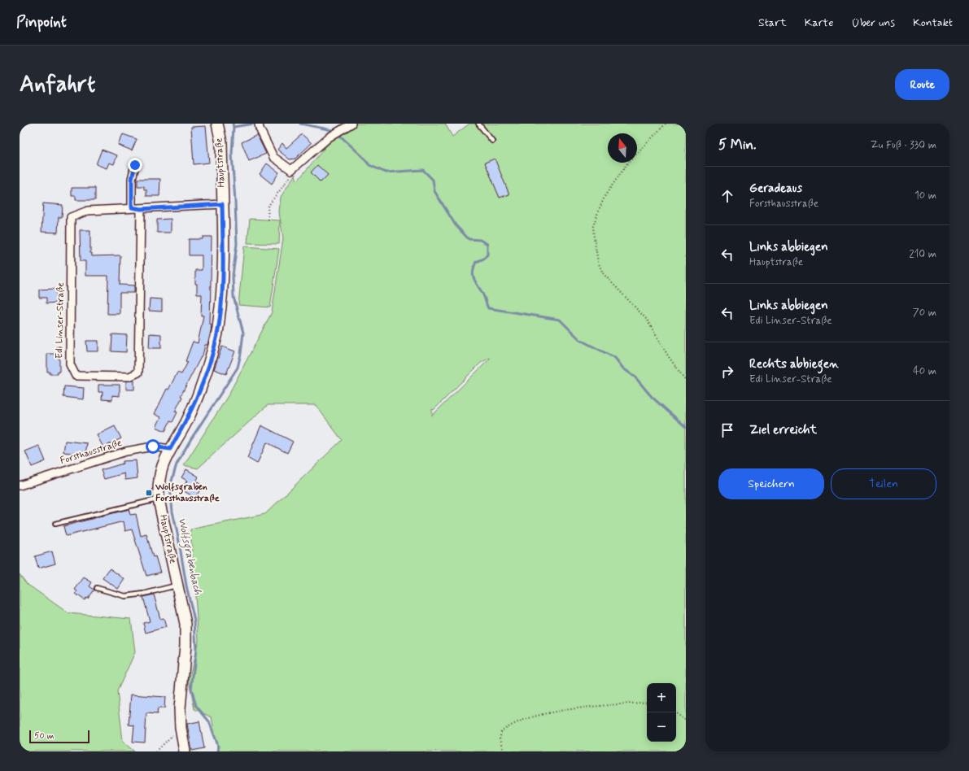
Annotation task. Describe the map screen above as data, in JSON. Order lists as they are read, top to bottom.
{
  "streets": {
    "main road": ["Hauptstraße"],
    "street": ["Edi Linser-Straße", "Forsthausstraße"]
  },
  "crossings": [
    ["Hauptstraße", "Edi Linser-Straße"],
    ["Hauptstraße", "Forsthausstraße"]
  ],
  "water": ["Wolfsgrabenbach"],
  "places": {
    "transit": ["Wolfsgraben Forsthausstraße"]
  },
  "scale_bar": "50 m",
  "north": "top",
  "page": {
    "header": "Pinpoint",
    "nav": [
      "Start",
      "Karte",
      "Über uns",
      "Kontakt"
    ],
    "buttons": [
      "Route",
      ["Speichern", "Teilen"]
    ],
    "title": "Anfahrt",
    "heading": ["5 Min.", "Zu Fuß · 330 m"],
    "list": [
      ["Geradeaus", "Forsthausstraße", "10 m"],
      ["Links abbiegen", "Hauptstraße", "210 m"],
      ["Links abbiegen", "Edi Linser-Straße", "70 m"],
      ["Rechts abbiegen", "Edi Linser-Straße", "40 m"],
      "Ziel erreicht"
    ],
    "map_buttons": ["+", "−"],
    "scale": "50 m"
  }
}
